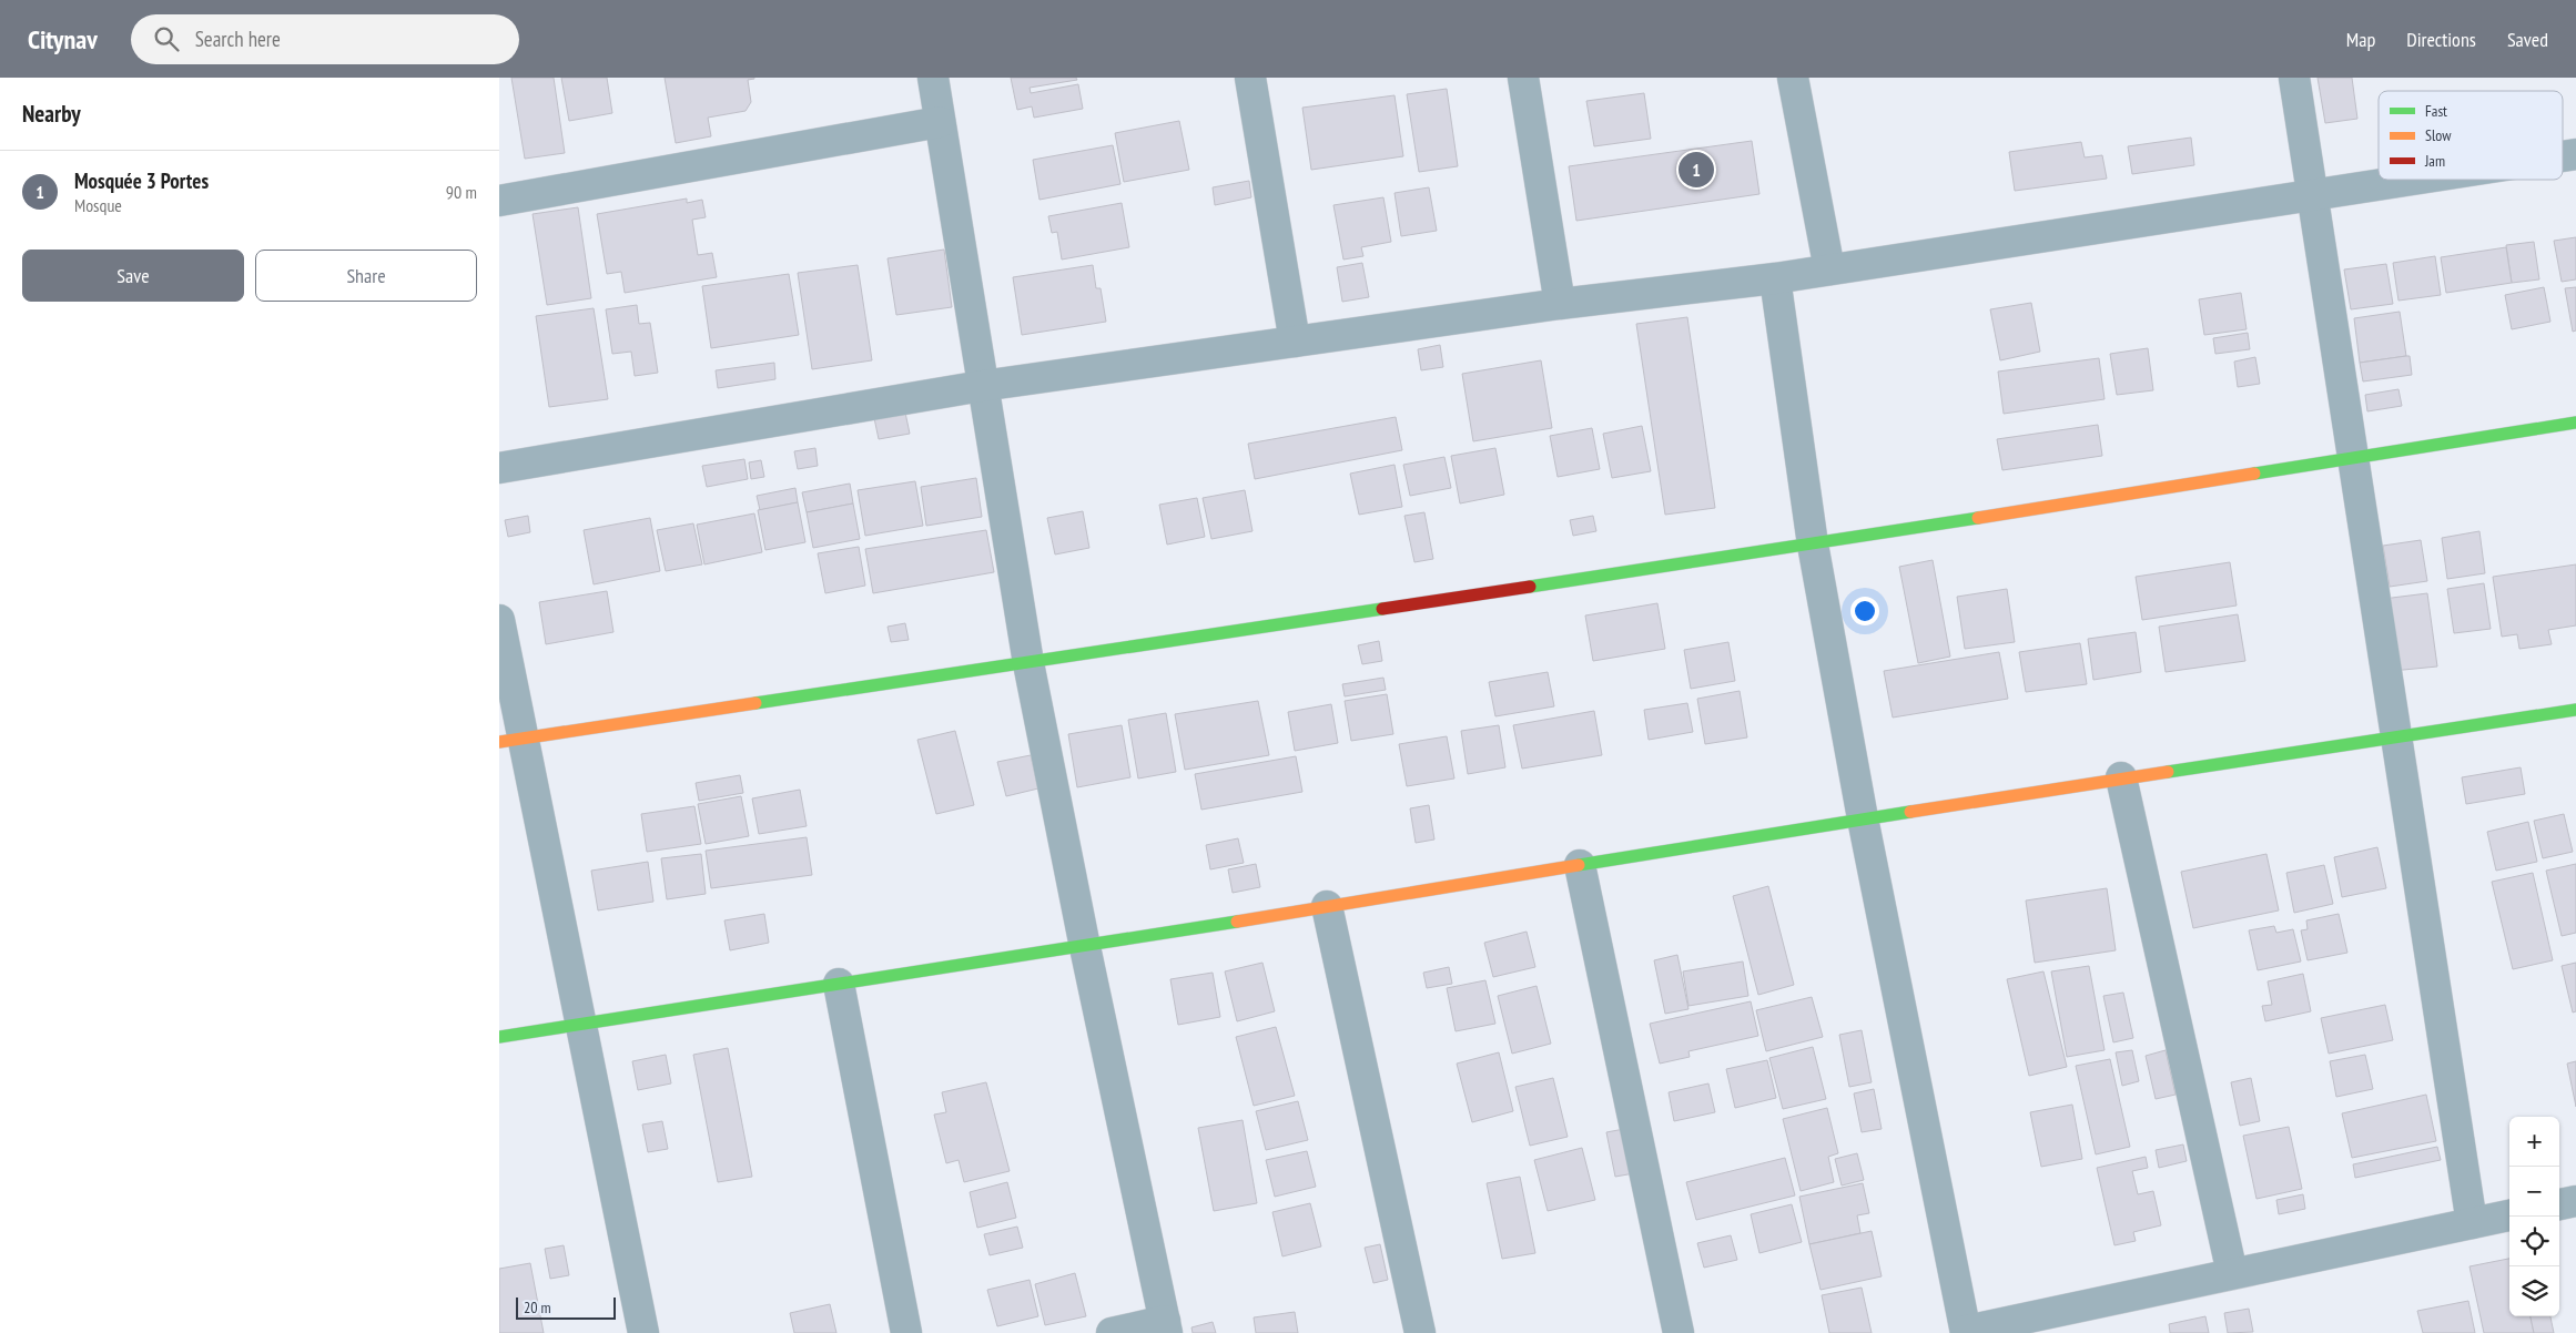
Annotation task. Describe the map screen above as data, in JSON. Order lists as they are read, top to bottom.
{
  "legend": ["Fast", "Slow", "Jam"],
  "scale_bar": "20 m",
  "page": {
    "header": "Citynav",
    "search": "Search here",
    "nav": ["Map", "Directions", "Saved"],
    "heading": "Nearby",
    "list": [
      {
        "mark": "1",
        "name": "Mosquée 3 Portes",
        "note": "Mosque",
        "value": "90 m"
      }
    ],
    "pins": "1",
    "buttons": ["Save", "Share"],
    "map_buttons": ["+", "−"],
    "scale": "20 m"
  }
}
